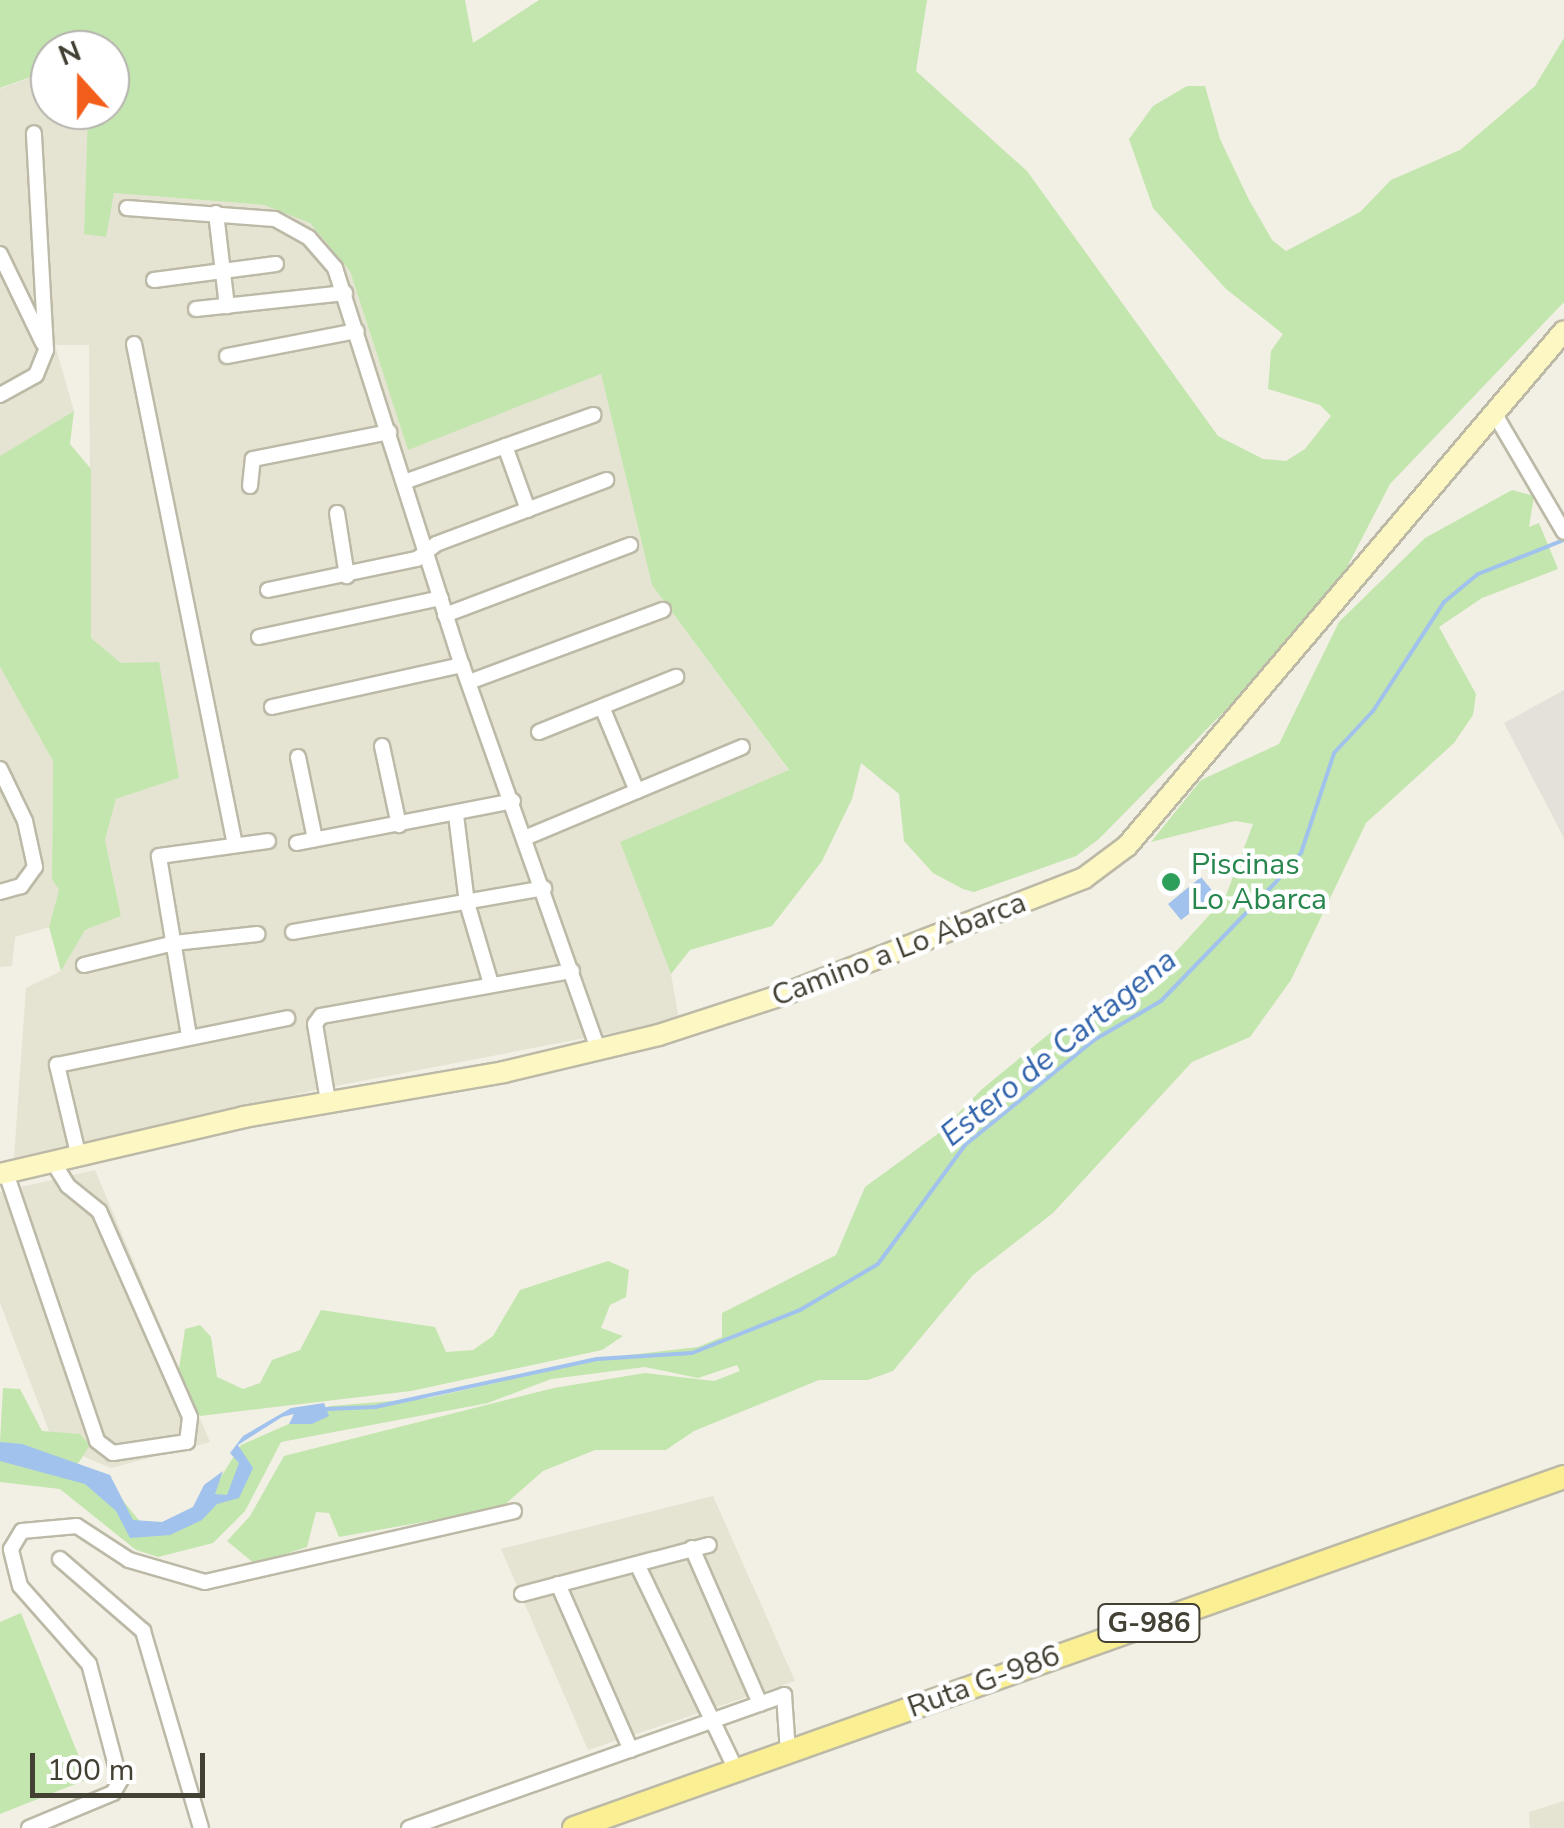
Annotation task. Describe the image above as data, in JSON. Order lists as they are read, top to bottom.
{
  "streets": {
    "main road": ["Camino a Lo Abarca", "G-986", "Ruta G-986"]
  },
  "water": ["Estero de Cartagena"],
  "places": ["Piscinas Lo Abarca"],
  "scale_bar": "100 m",
  "north": "top"
}
